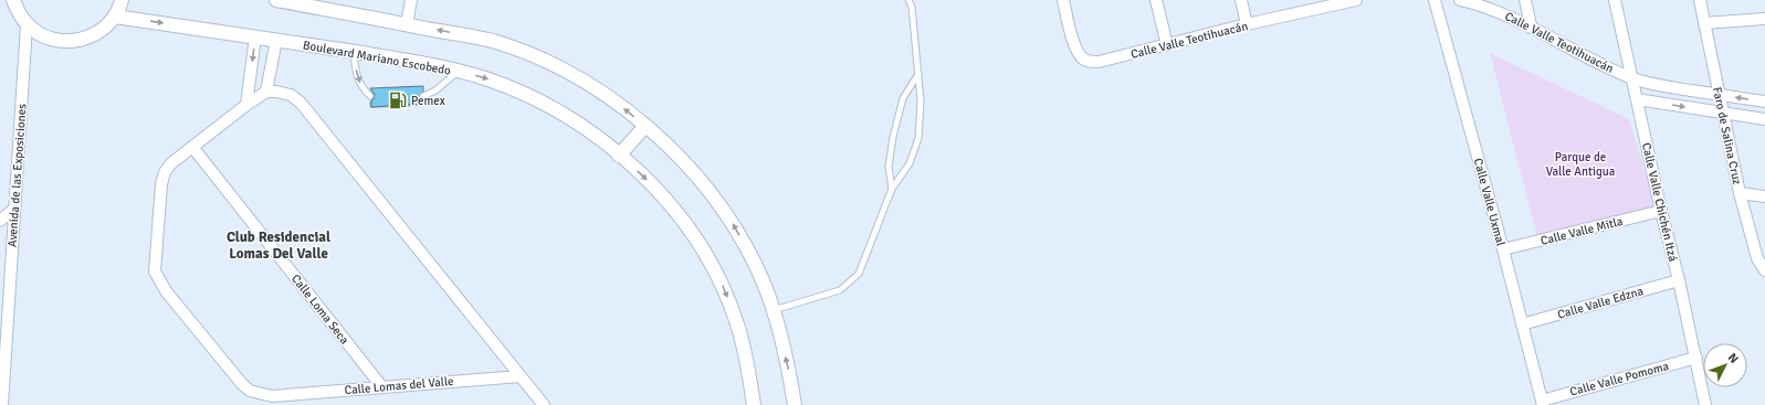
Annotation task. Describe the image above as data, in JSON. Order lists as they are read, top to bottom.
{
  "streets": {
    "street": [
      "Calle Valle Teotihuacán",
      "Boulevard Mariano Escobedo",
      "Faro de Salina Cruz",
      "Avenida de las Exposiciones",
      "Calle Valle Uxmal",
      "Calle Valle Chichén Itzá",
      "Calle Valle Mitla",
      "Calle Valle Edzna",
      "Calle Loma Seca",
      "Calle Valle Pomoma",
      "Calle Lomas del Valle"
    ]
  },
  "crossings": [
    ["Calle Valle Teotihuacán", "Faro de Salina Cruz"],
    ["Calle Valle Teotihuacán", "Calle Valle Chichén Itzá"],
    ["Calle Valle Uxmal", "Calle Valle Mitla"],
    ["Calle Valle Uxmal", "Calle Valle Edzna"],
    ["Calle Valle Uxmal", "Calle Valle Pomoma"],
    ["Calle Valle Chichén Itzá", "Calle Valle Mitla"],
    ["Calle Valle Chichén Itzá", "Calle Valle Edzna"],
    ["Calle Valle Chichén Itzá", "Calle Valle Pomoma"],
    ["Calle Loma Seca", "Calle Lomas del Valle"]
  ],
  "districts": ["Club Residencial Lomas Del Valle"],
  "parks": ["Parque de Valle Antigua"],
  "places": {
    "fuel station": ["Pemex"]
  },
  "north": "top right"
}
